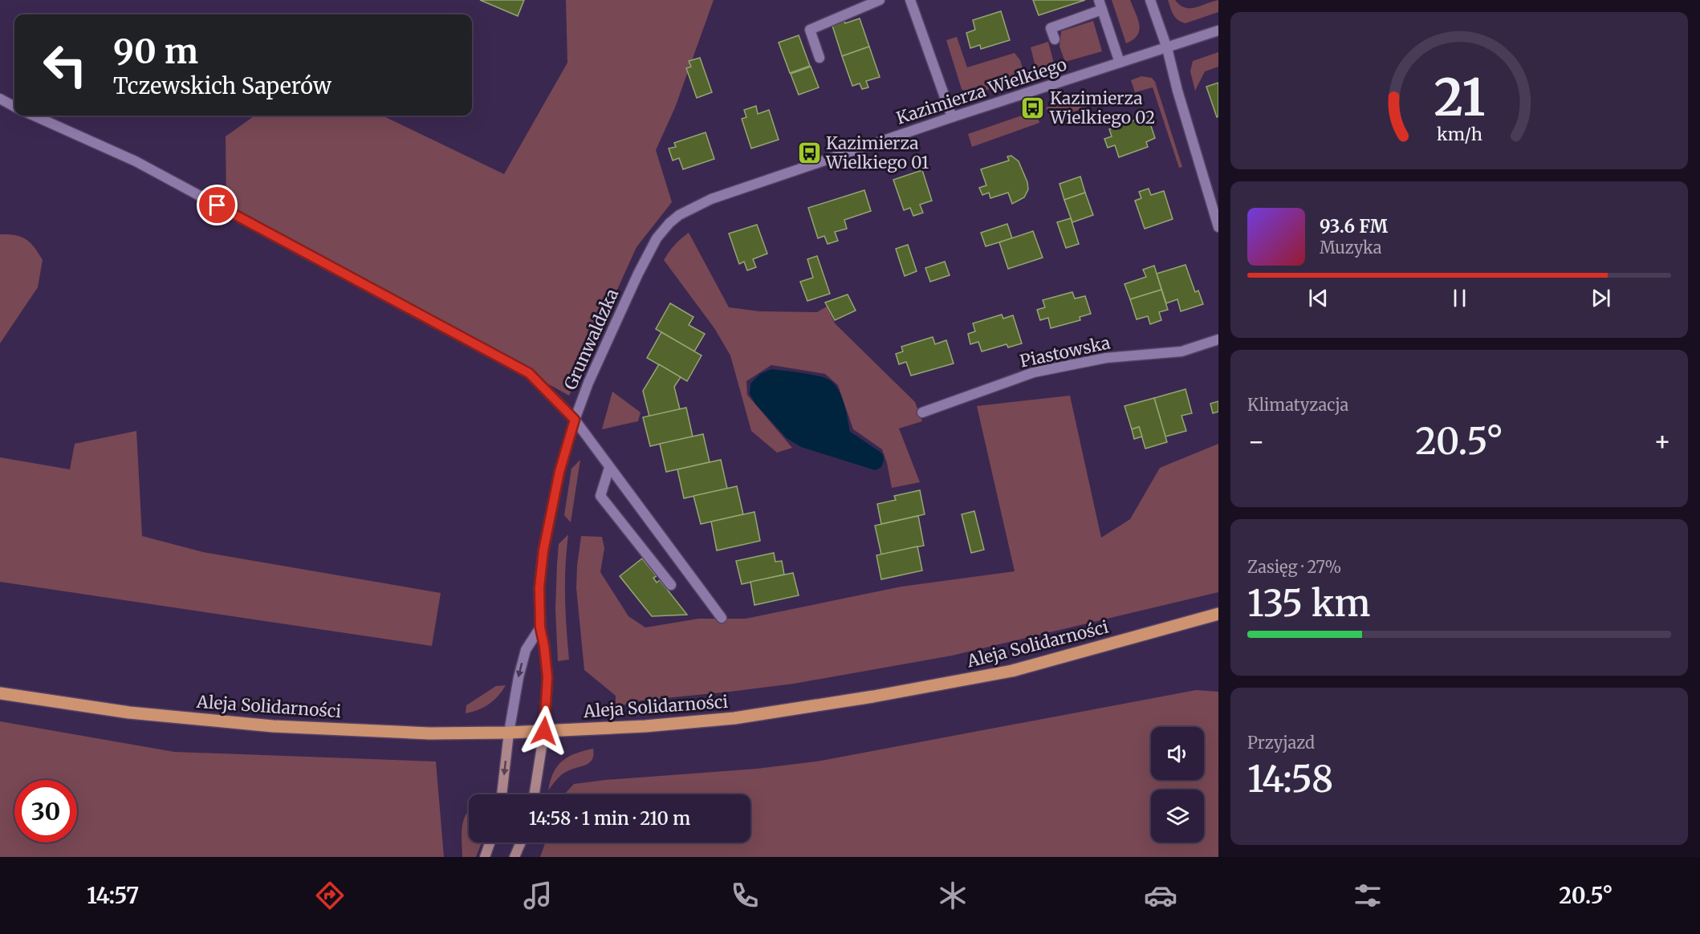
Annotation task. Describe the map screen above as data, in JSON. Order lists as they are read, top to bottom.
{
  "streets": {
    "main road": ["Aleja Solidarności"],
    "street": ["Kazimierza Wielkiego", "Grunwaldzka", "Piastowska"]
  },
  "crossings": [
    ["Kazimierza Wielkiego", "Grunwaldzka"],
    ["Grunwaldzka", "Aleja Solidarności"]
  ],
  "places": {
    "bus stop": ["Kazimierza Wielkiego 02", "Kazimierza Wielkiego 01"]
  },
  "page": {
    "turn": ["90 m", "Tczewskich Saperów"],
    "song": ["93.6 FM", "Muzyka"],
    "tile": [
      "Klimatyzacja",
      ["Zasięg · 27%", "135 km"],
      ["Przyjazd", "14:58"]
    ],
    "heat": ["−", "20.5°", "+"],
    "limit": "30",
    "trip": "14:58 · 1 min · 210 m",
    "tabs": ["14:57", "20.5°"],
    "gauge": ["21", "km/h"]
  }
}
